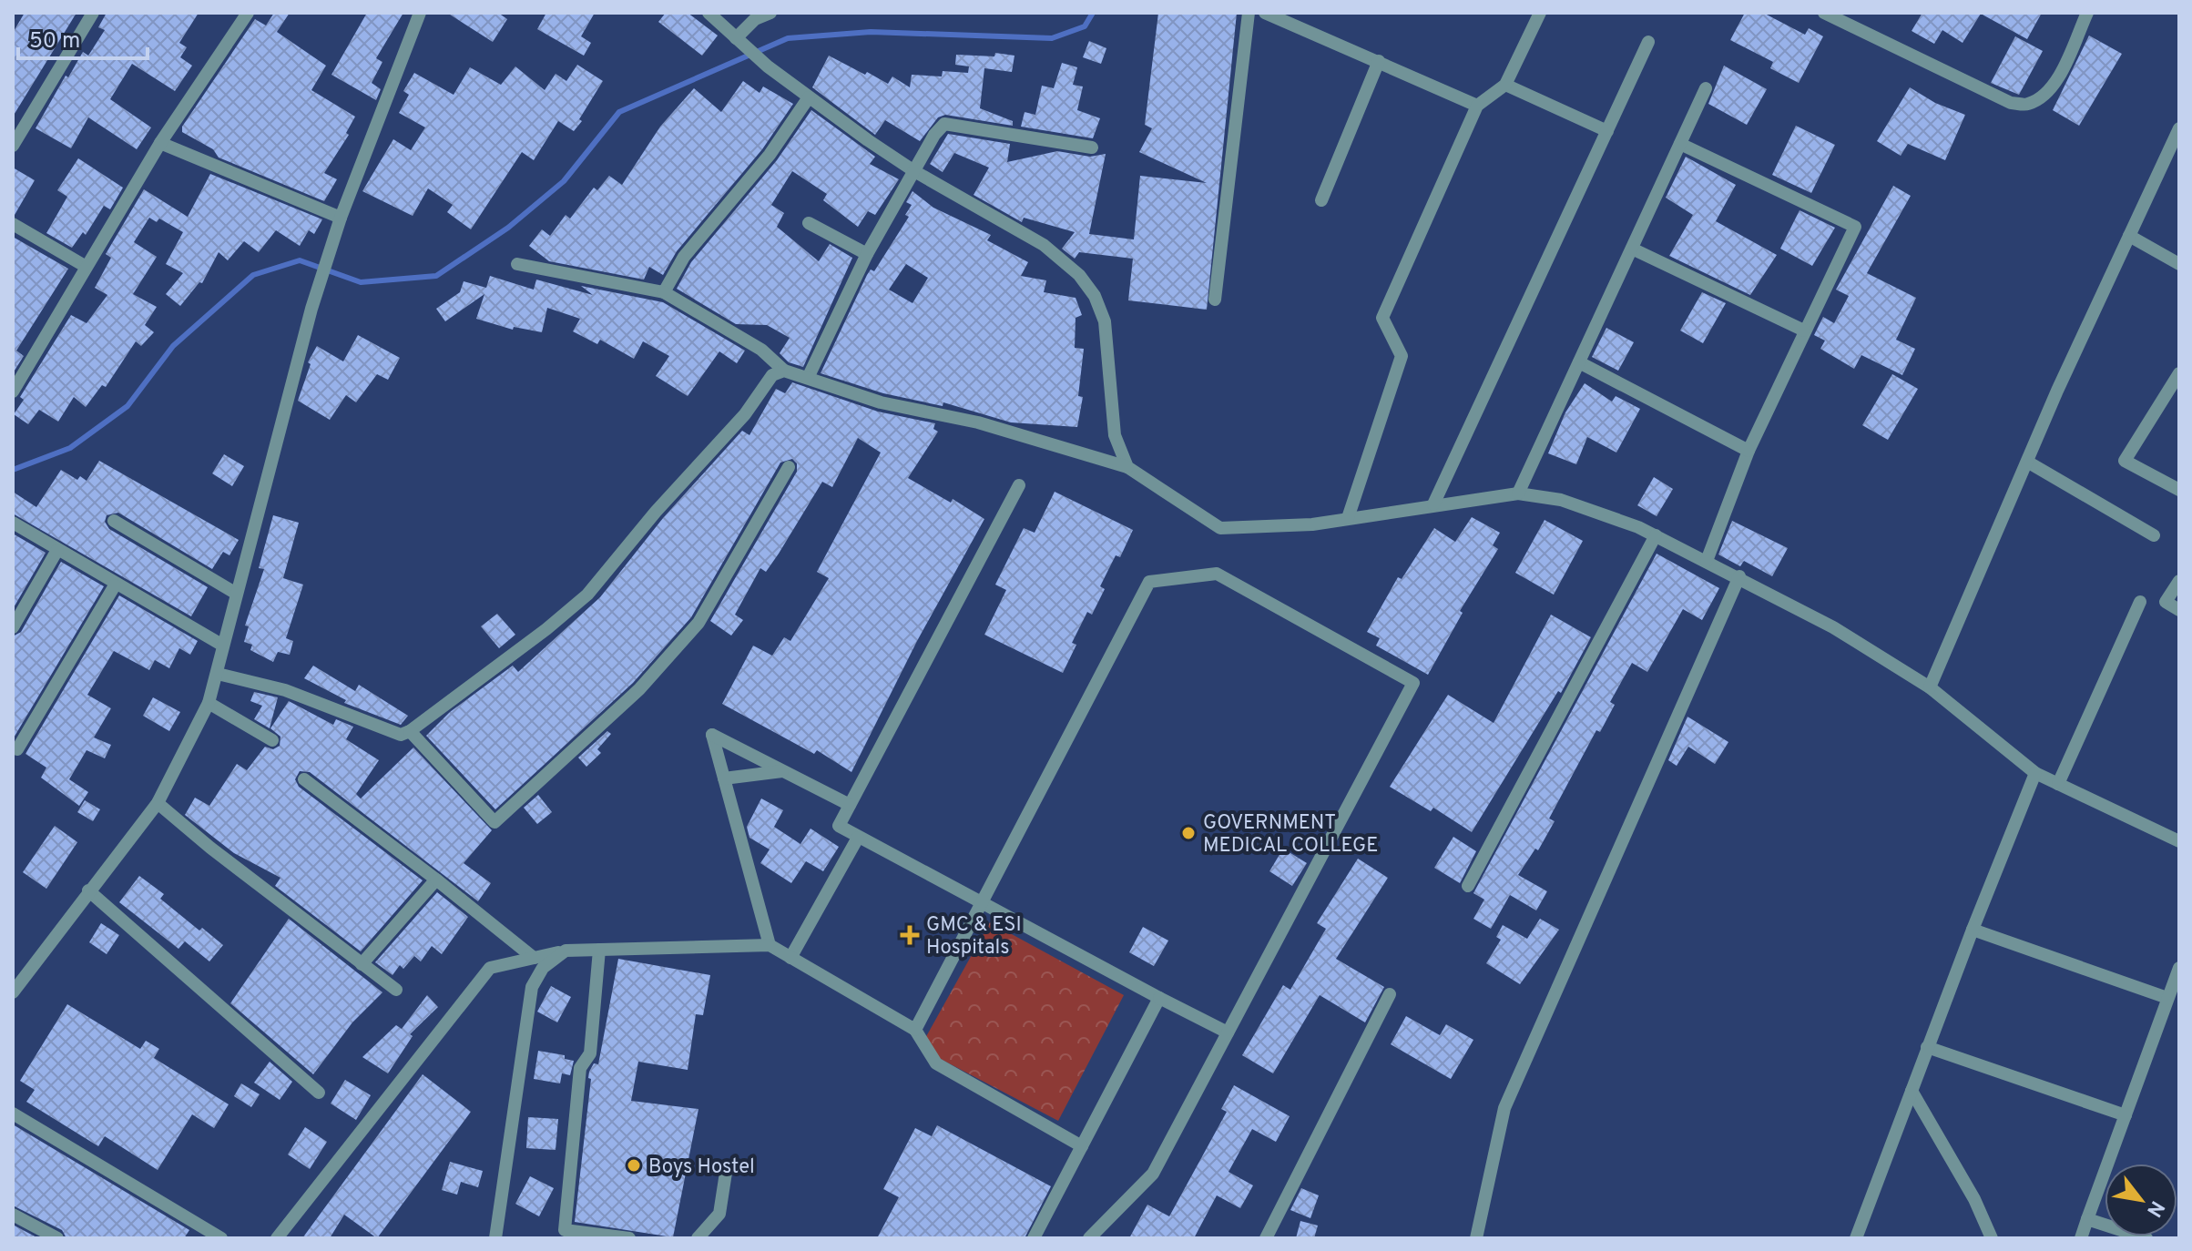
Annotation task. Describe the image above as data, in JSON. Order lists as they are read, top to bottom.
{
  "places": {
    "other": ["GOVERNMENT MEDICAL COLLEGE", "Boys Hostel"],
    "health": ["GMC & ESI Hospitals"]
  },
  "scale_bar": "50 m",
  "north": "bottom right"
}
